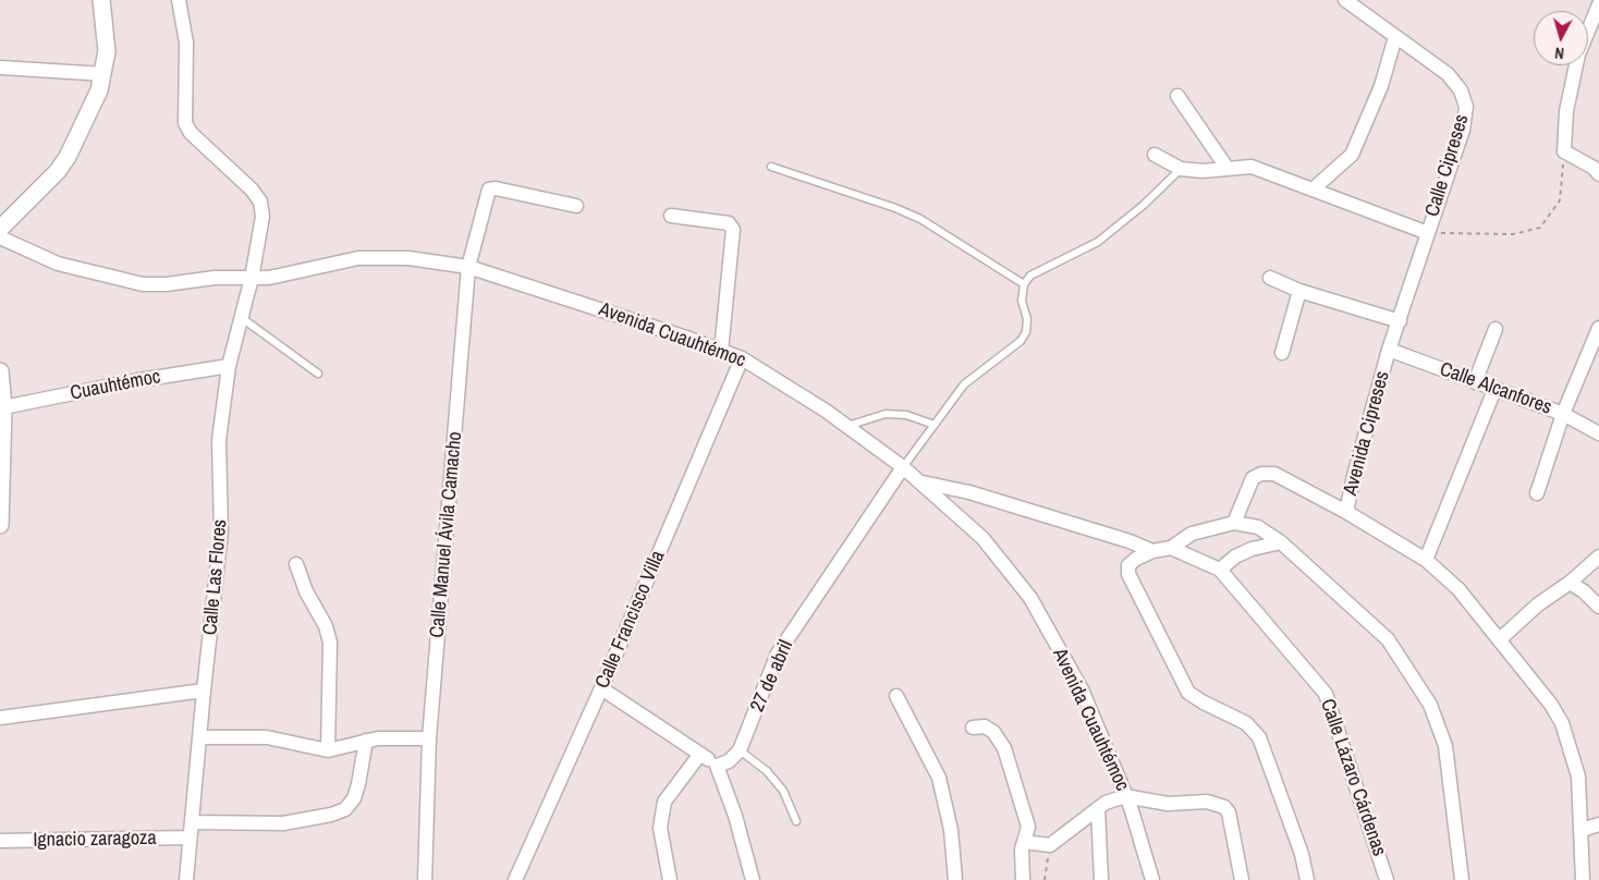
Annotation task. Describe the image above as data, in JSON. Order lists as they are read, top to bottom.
{
  "streets": {
    "street": [
      "Calle Cipreses",
      "Avenida Cuauhtémoc",
      "Cuauhtémoc",
      "Calle Alcanfores",
      "Avenida Cipreses",
      "Calle Manuel Ávila Camacho",
      "Calle Las Flores",
      "Calle Francisco Villa",
      "27 de abril",
      "Calle Lázaro Cárdenas",
      "Ignacio zaragoza"
    ]
  },
  "crossings": [
    ["Calle Cipreses", "Calle Alcanfores"],
    ["Calle Cipreses", "Avenida Cipreses"],
    ["Avenida Cuauhtémoc", "Calle Manuel Ávila Camacho"],
    ["Avenida Cuauhtémoc", "Calle Las Flores"],
    ["Avenida Cuauhtémoc", "Calle Francisco Villa"],
    ["Avenida Cuauhtémoc", "27 de abril"],
    ["Cuauhtémoc", "Calle Las Flores"],
    ["Calle Alcanfores", "Avenida Cipreses"],
    ["Calle Las Flores", "Ignacio zaragoza"]
  ],
  "north": "bottom"
}
